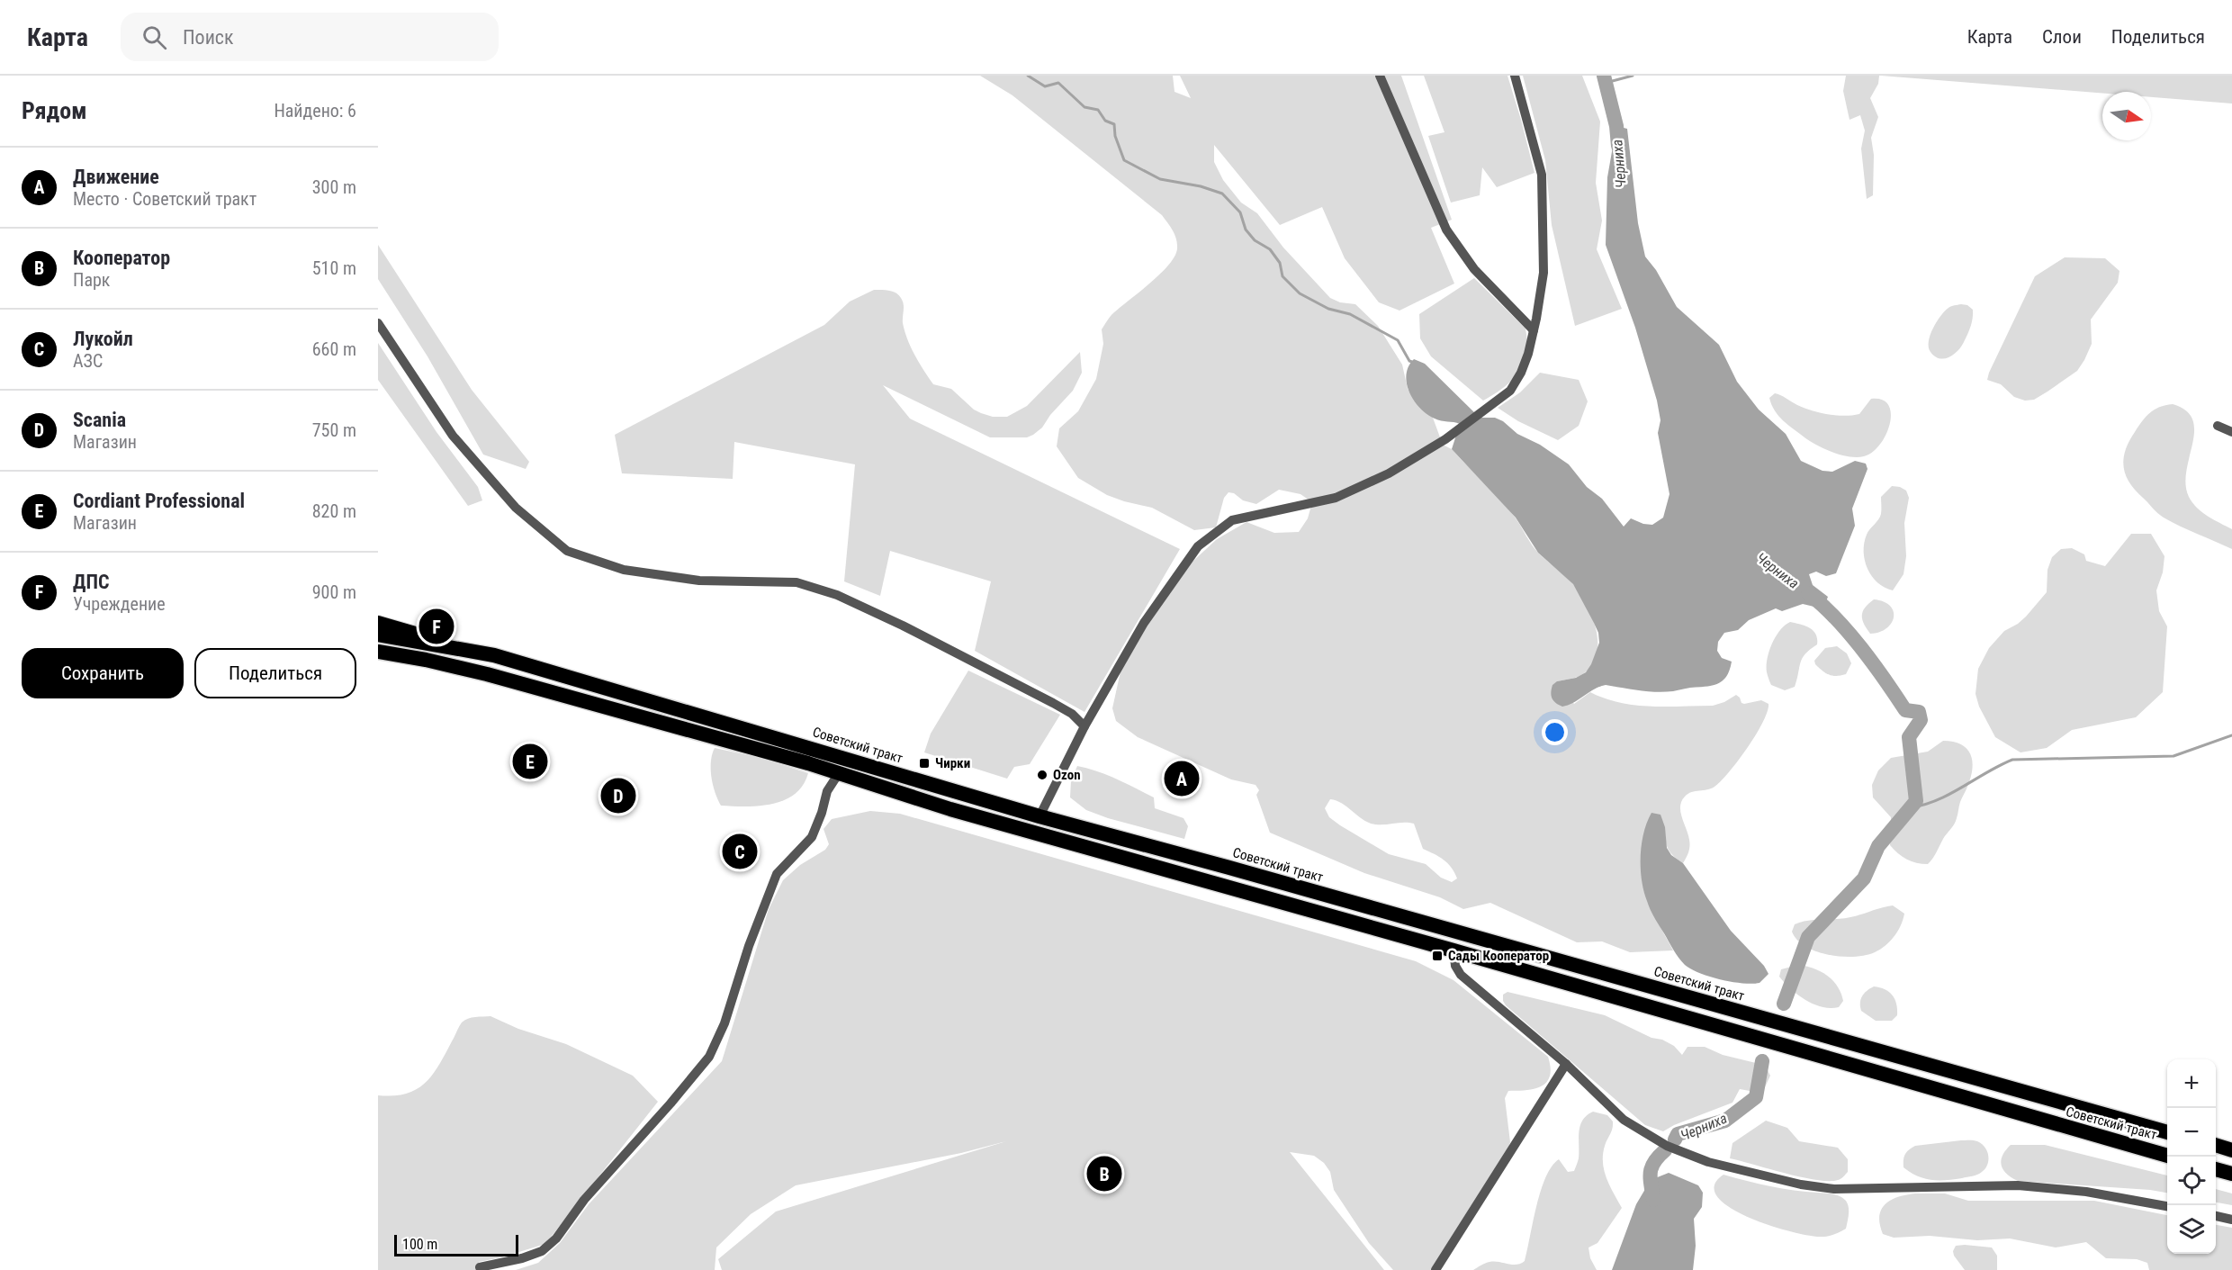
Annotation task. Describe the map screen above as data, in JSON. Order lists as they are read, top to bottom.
{
  "streets": {
    "highway": ["Советский тракт"]
  },
  "water": ["Черниха"],
  "places": {
    "transit": ["Чирки", "Сады Кооператор"],
    "other": ["Ozon"]
  },
  "scale_bar": "100 m",
  "north": "right",
  "page": {
    "header": "Карта",
    "search": "Поиск",
    "nav": ["Карта", "Слои", "Поделиться"],
    "heading": ["Рядом", "Найдено: 6"],
    "list": [
      {
        "mark": "A",
        "name": "Движение",
        "note": "Место · Советский тракт",
        "value": "300 m"
      },
      {
        "mark": "B",
        "name": "Кооператор",
        "note": "Парк",
        "value": "510 m"
      },
      {
        "mark": "C",
        "name": "Лукойл",
        "note": "АЗС",
        "value": "660 m"
      },
      {
        "mark": "D",
        "name": "Scania",
        "note": "Магазин",
        "value": "750 m"
      },
      {
        "mark": "E",
        "name": "Cordiant Professional",
        "note": "Магазин",
        "value": "820 m"
      },
      {
        "mark": "F",
        "name": "ДПС",
        "note": "Учреждение",
        "value": "900 m"
      }
    ],
    "pins": [
      "F",
      "E",
      "A",
      "D",
      "C",
      "B"
    ],
    "buttons": ["Сохранить", "Поделиться"],
    "map_buttons": ["+", "−"],
    "scale": "100 m"
  }
}
